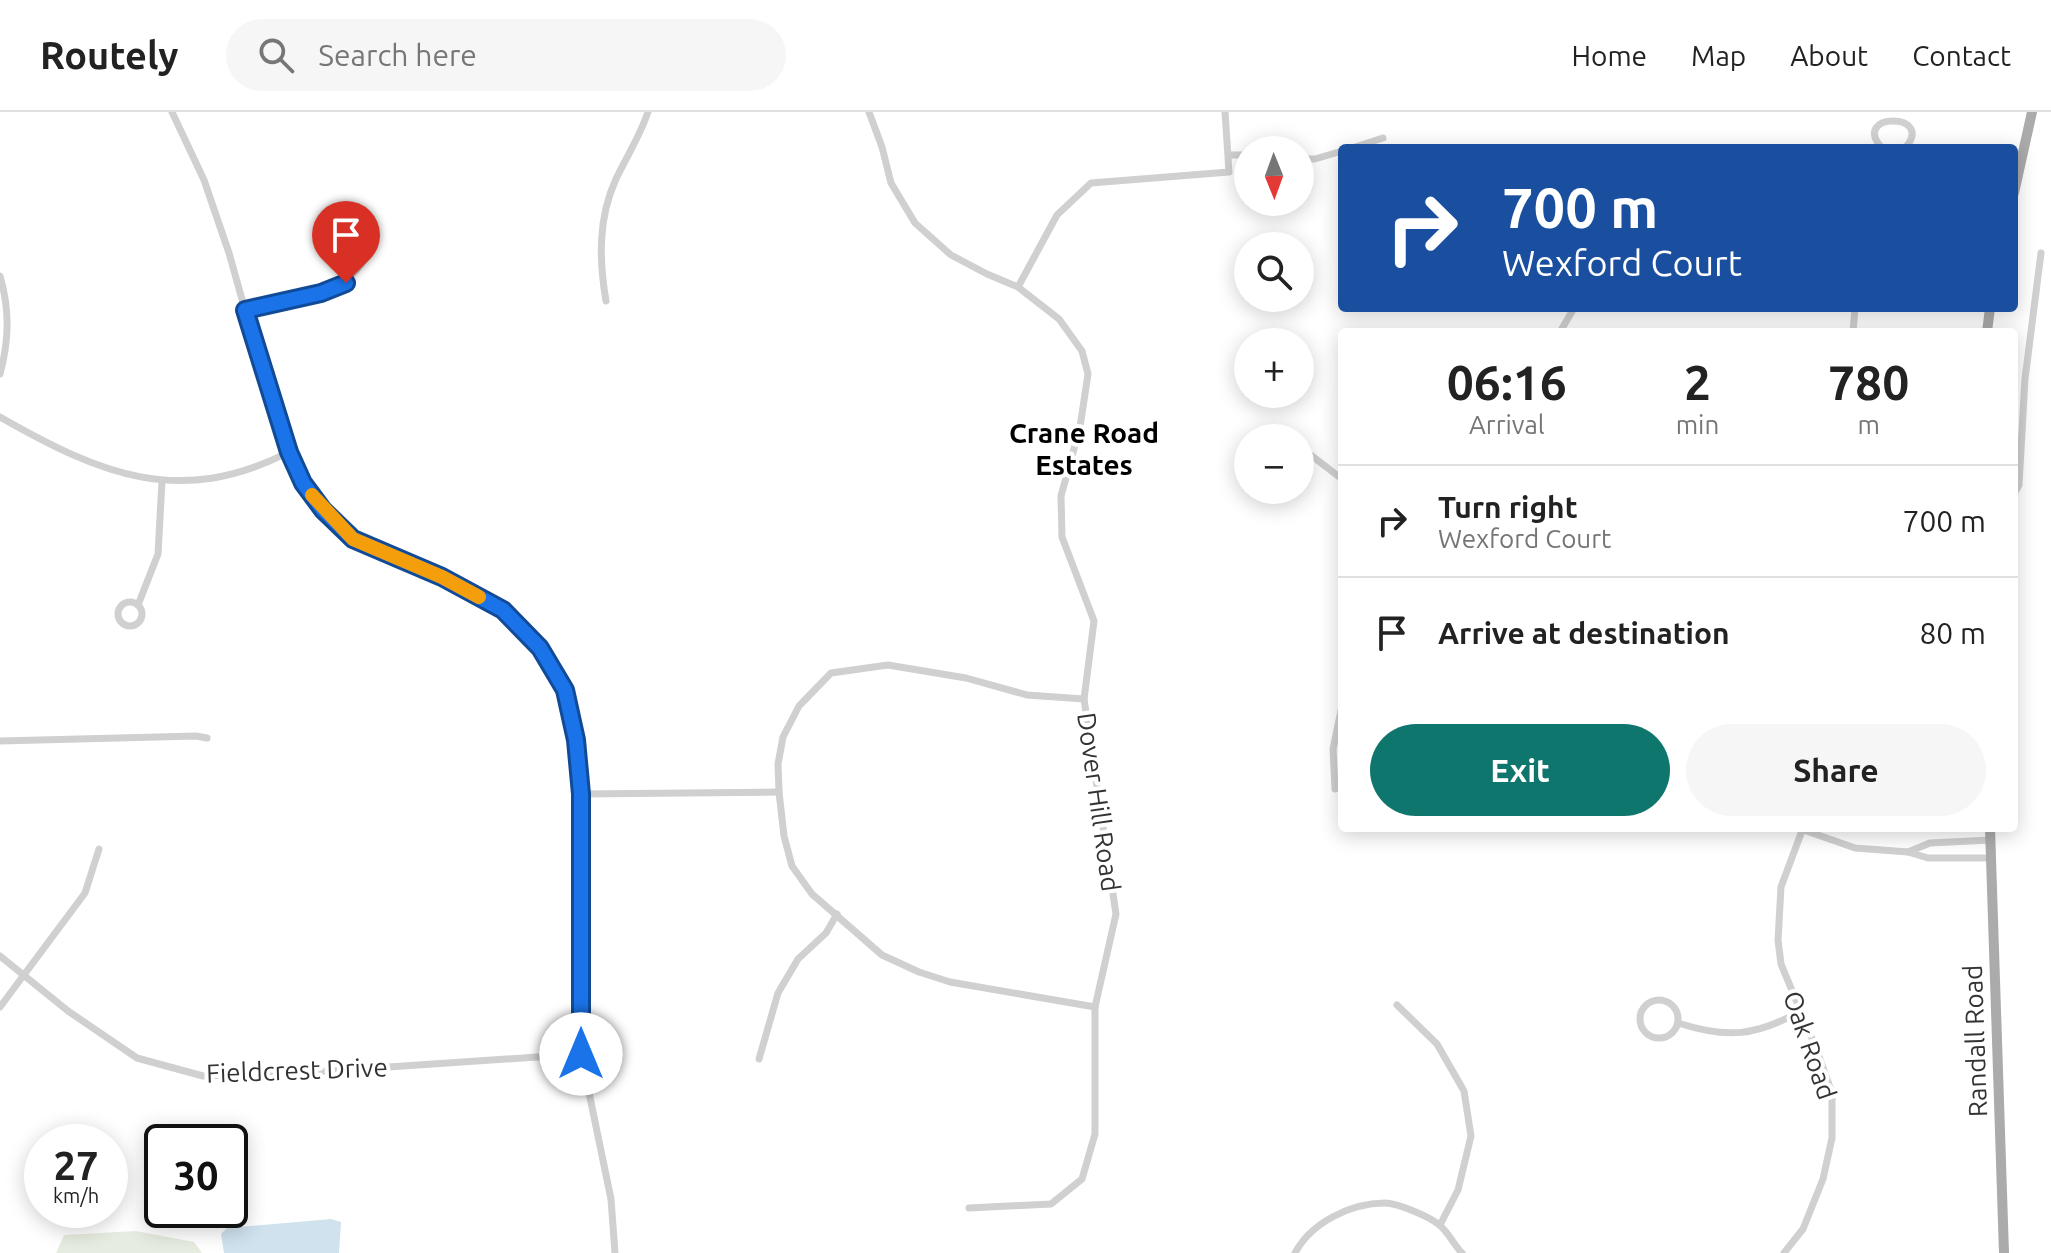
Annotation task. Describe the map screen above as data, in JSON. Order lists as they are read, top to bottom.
{
  "streets": {
    "main road": ["Randall Road"],
    "street": ["Dover Hill Road", "Oak Road", "Fieldcrest Drive"]
  },
  "districts": ["Crane Road Estates"],
  "north": "bottom",
  "page": {
    "header": "Routely",
    "search": "Search here",
    "nav": [
      "Home",
      "Map",
      "About",
      "Contact"
    ],
    "map_buttons": ["+", "−"],
    "turn": ["700 m", "Wexford Court"],
    "eta": [
      "06:16",
      "Arrival",
      "2",
      "min",
      "780",
      "m"
    ],
    "list": [
      {
        "name": "Turn right",
        "note": "Wexford Court",
        "value": "700 m"
      },
      {
        "name": "Arrive at destination",
        "value": "80 m"
      }
    ],
    "buttons": ["Exit", "Share"],
    "speed": "27 km/h",
    "limit": "30"
  }
}
